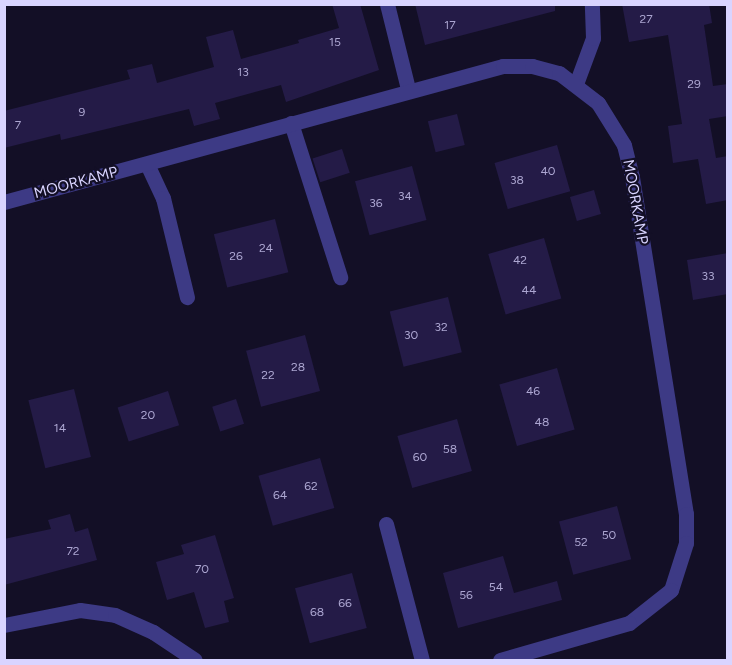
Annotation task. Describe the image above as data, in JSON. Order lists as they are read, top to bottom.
{
  "streets": {
    "street": ["MOORKAMP"]
  },
  "house_numbers": [
    "27",
    "17",
    "15",
    "13",
    "29",
    "9",
    "7",
    "40",
    "38",
    "34",
    "36",
    "24",
    "26",
    "42",
    "33",
    "44",
    "32",
    "30",
    "28",
    "22",
    "46",
    "20",
    "48",
    "14",
    "58",
    "60",
    "62",
    "64",
    "50",
    "52",
    "72",
    "70",
    "54",
    "56",
    "66",
    "68"
  ]
}
